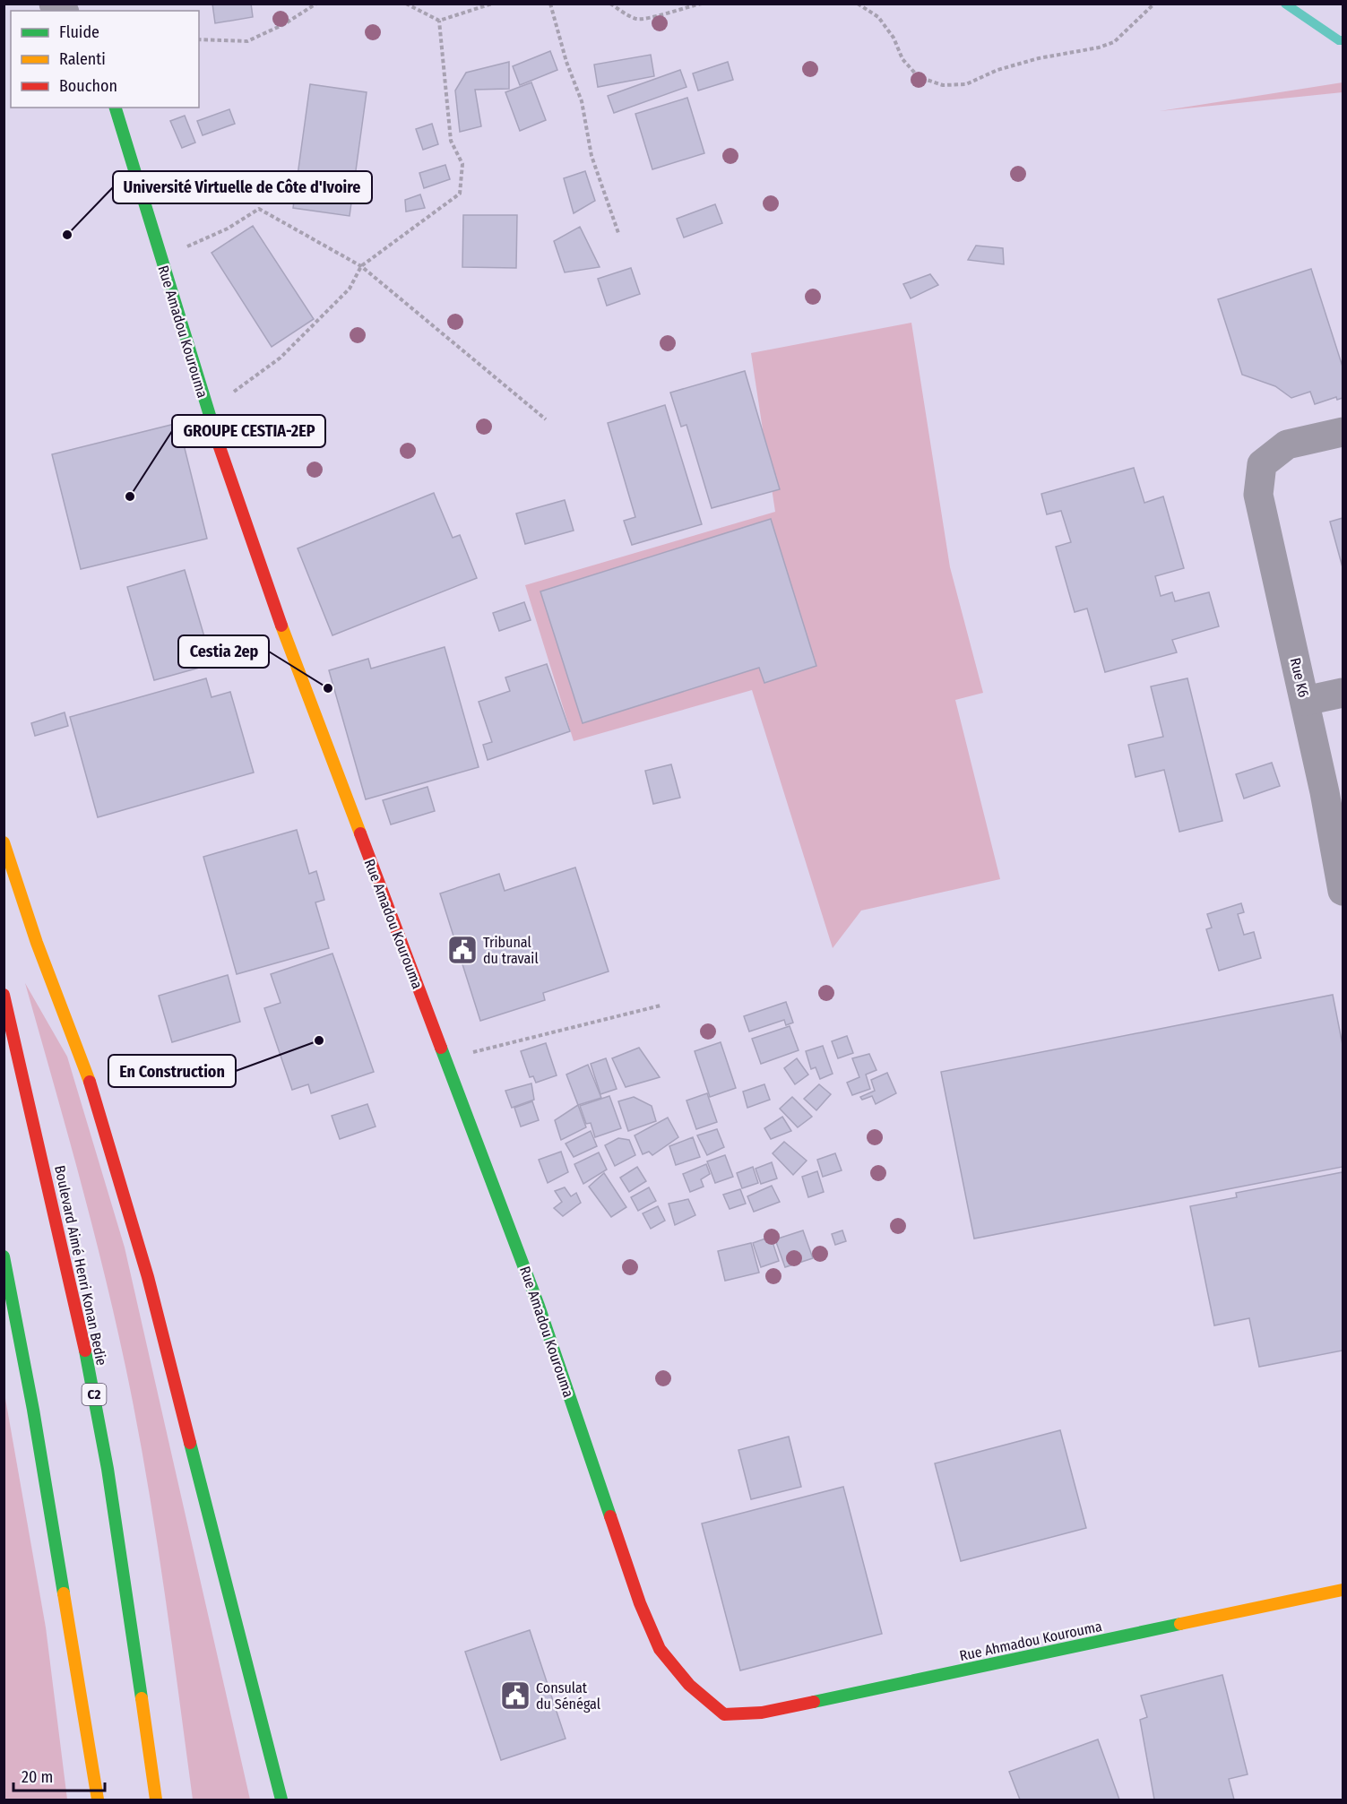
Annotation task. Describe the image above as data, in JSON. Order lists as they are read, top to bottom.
{
  "streets": {
    "main road": [
      "Rue Amadou Kourouma",
      "Boulevard Aimé Henri Konan Bedie",
      "C2",
      "Rue Ahmadou Kourouma"
    ],
    "street": ["Rue K6"]
  },
  "crossings": [
    ["Rue Amadou Kourouma", "Rue Ahmadou Kourouma"]
  ],
  "places": {
    "other": [
      "Université Virtuelle de Côte d'Ivoire",
      "GROUPE CESTIA-2EP",
      "Cestia 2ep",
      "En Construction"
    ],
    "public building": ["Tribunal du travail", "Consulat du Sénégal"]
  },
  "legend": ["Fluide", "Ralenti", "Bouchon"],
  "scale_bar": "20 m"
}
